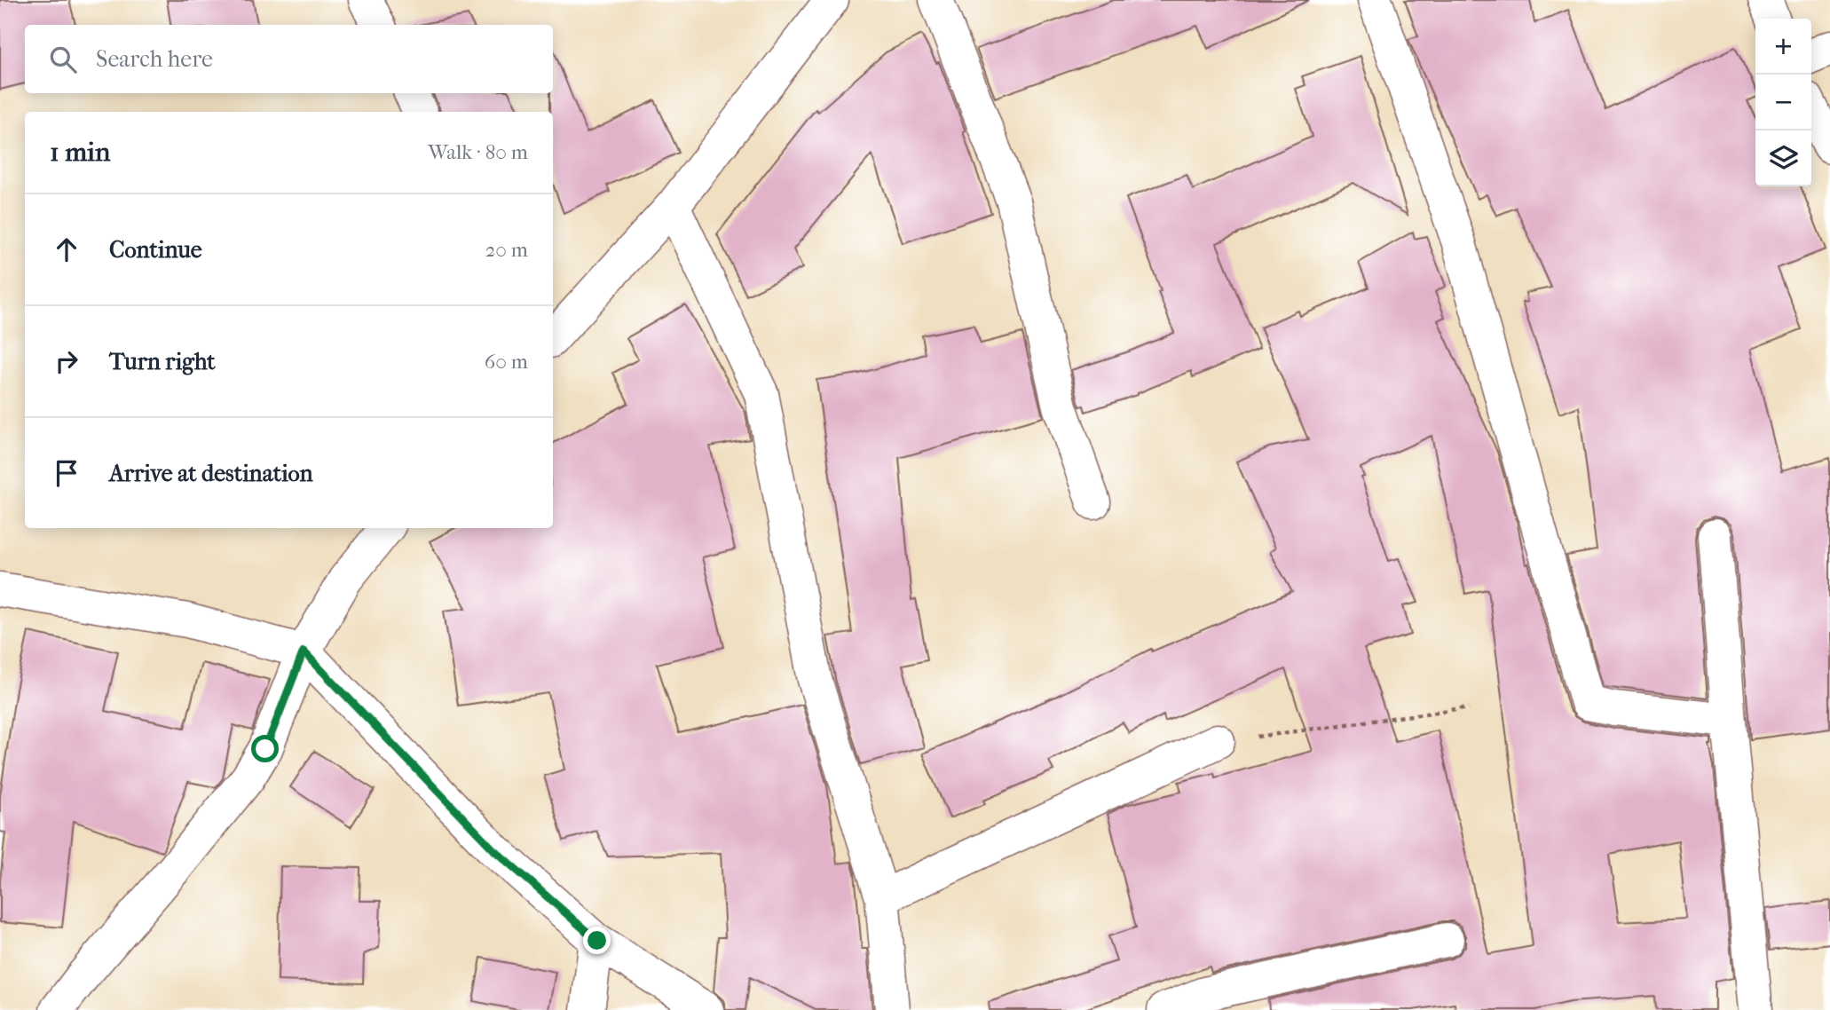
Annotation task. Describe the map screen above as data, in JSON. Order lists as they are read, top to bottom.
{
  "page": {
    "map_buttons": ["+", "−"],
    "search": "Search here",
    "heading": ["1 min", "Walk · 80 m"],
    "list": [
      ["Continue", "20 m"],
      ["Turn right", "60 m"],
      "Arrive at destination"
    ]
  }
}
